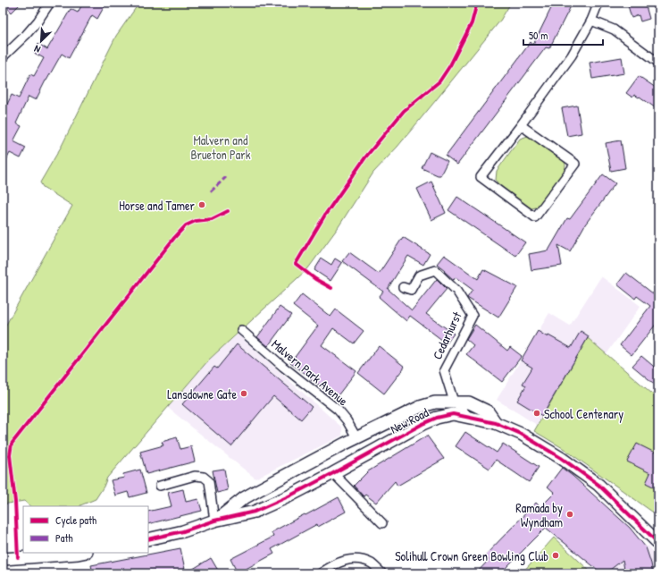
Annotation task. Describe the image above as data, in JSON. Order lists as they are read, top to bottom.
{
  "streets": {
    "street": ["Cedarhurst", "Malvern Park Avenue", "New Road"]
  },
  "crossings": [
    ["Cedarhurst", "New Road"],
    ["Malvern Park Avenue", "New Road"]
  ],
  "parks": ["Malvern and Brueton Park"],
  "places": [
    "Horse and Tamer",
    "Lansdowne Gate",
    "School Centenary",
    "Ramada by Wyndham",
    "Solihull Crown Green Bowling Club"
  ],
  "legend": ["Cycle path", "Path"],
  "scale_bar": "50 m",
  "north": "bottom left"
}
